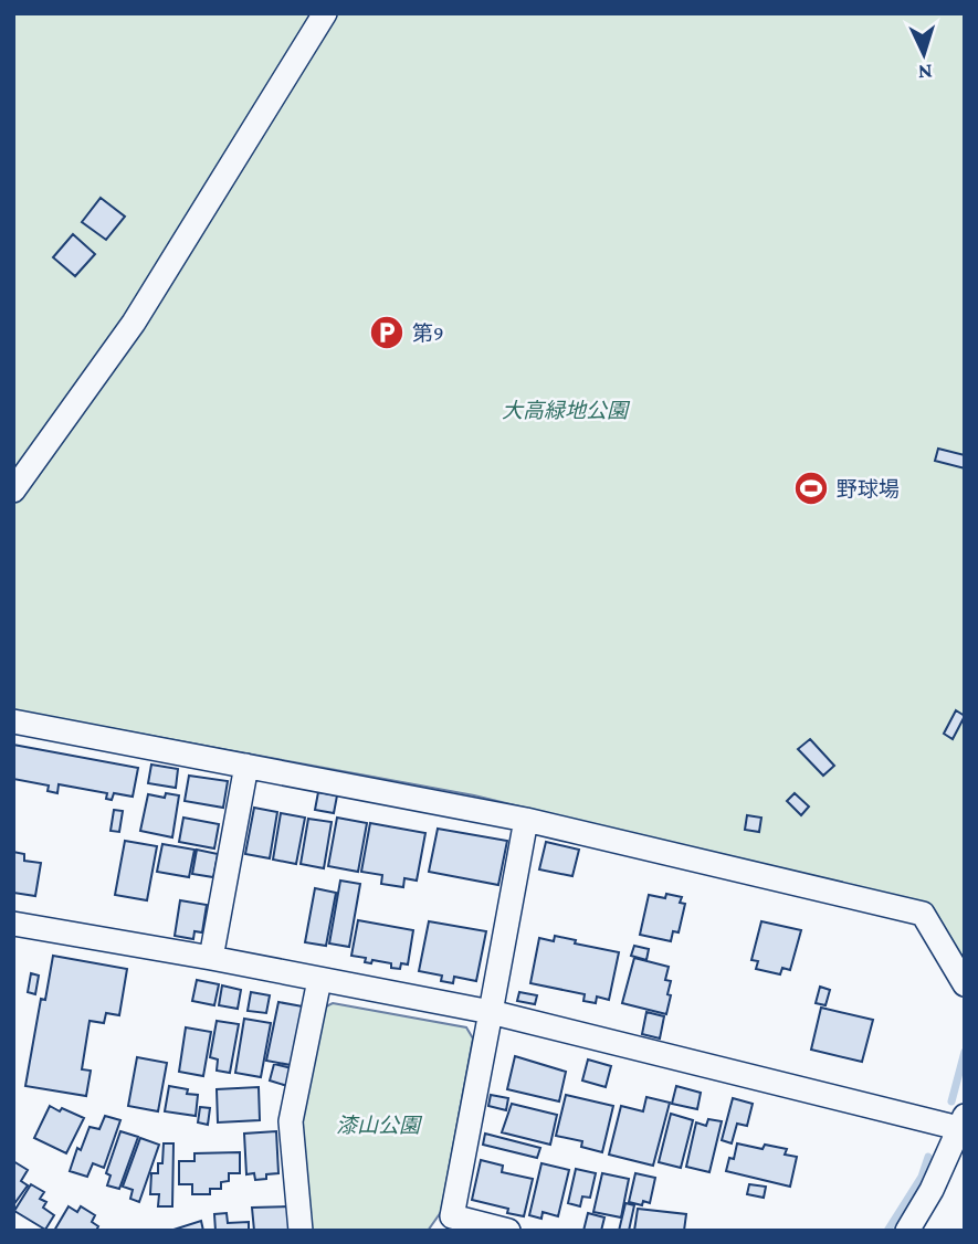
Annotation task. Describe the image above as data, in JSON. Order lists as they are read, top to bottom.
{
  "parks": ["大高緑地公園", "漆山公園"],
  "places": {
    "parking": ["第9"],
    "sports": ["野球場"]
  },
  "north": "bottom"
}
